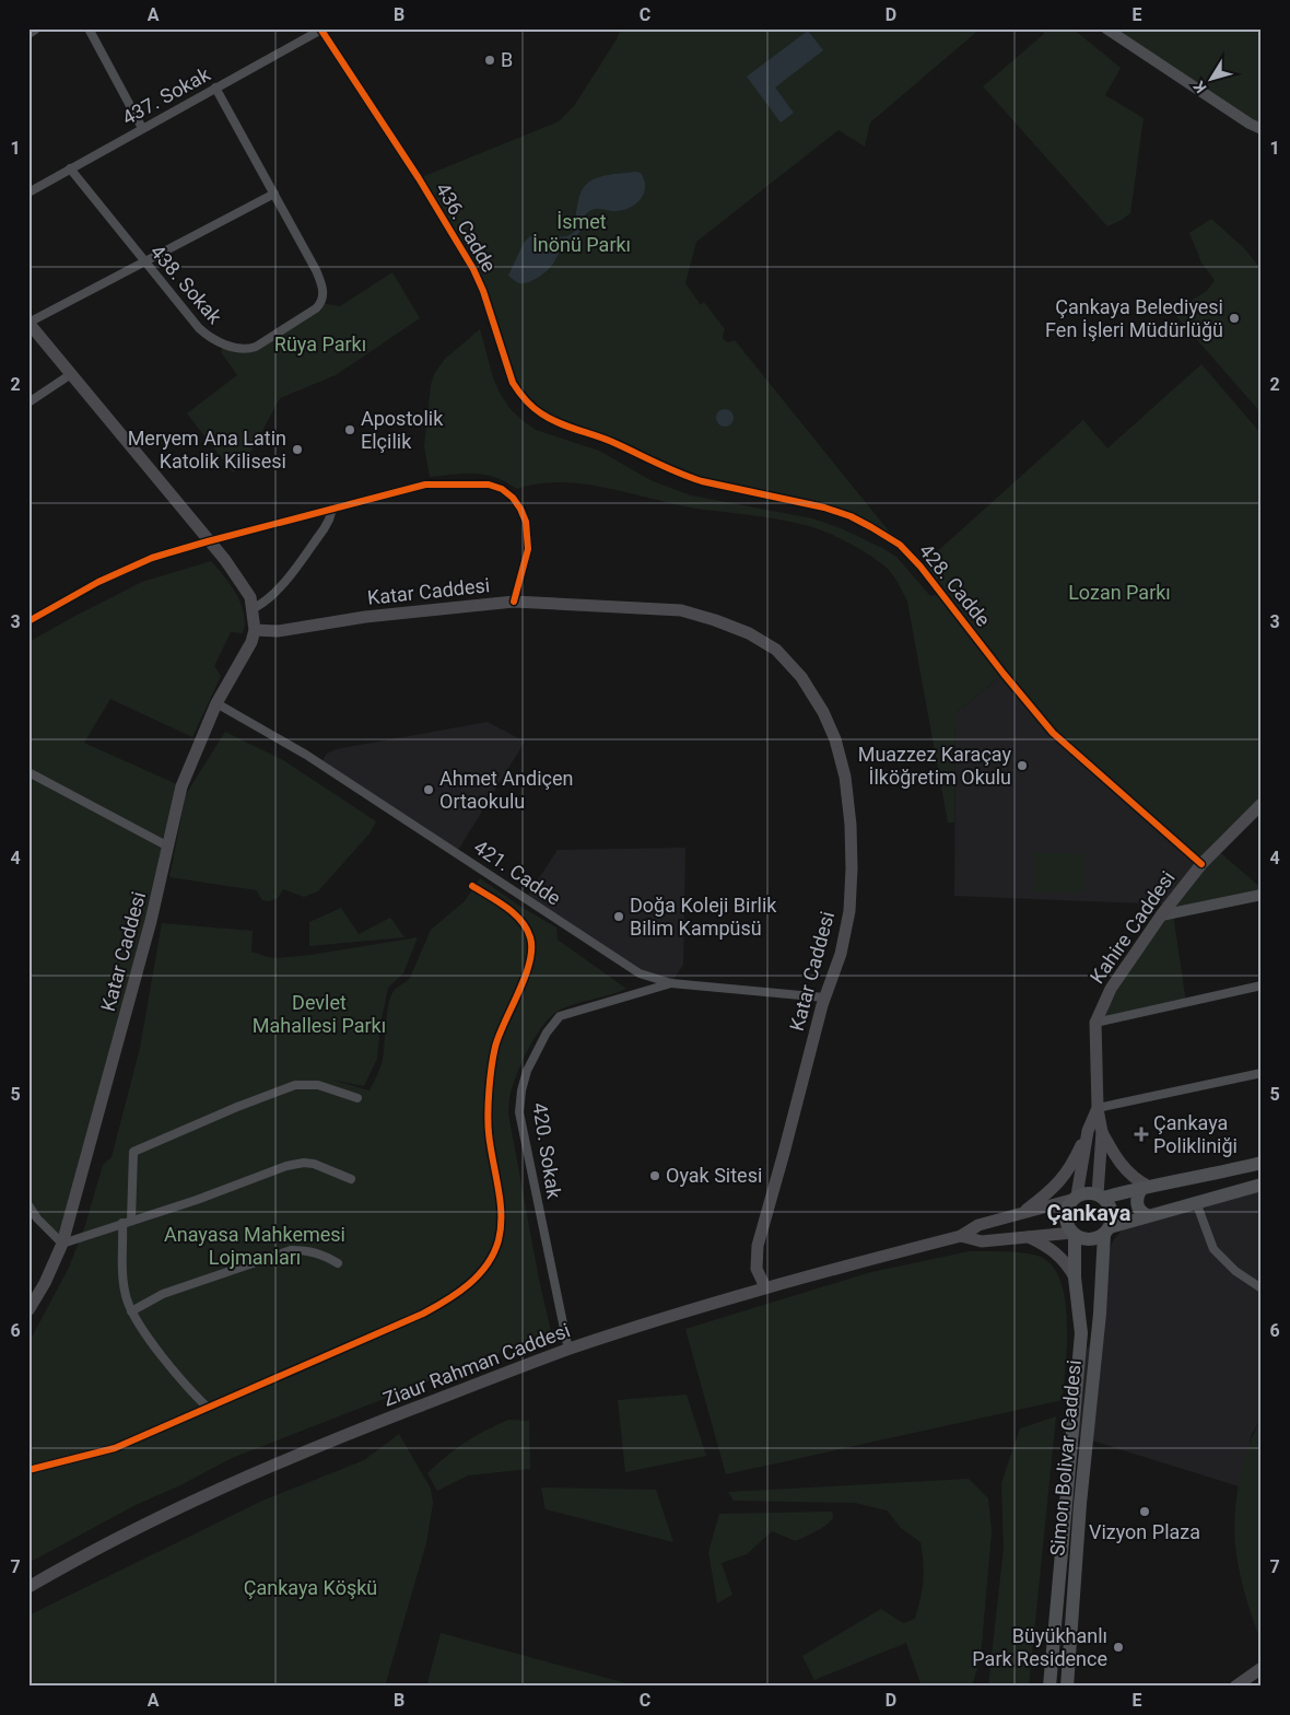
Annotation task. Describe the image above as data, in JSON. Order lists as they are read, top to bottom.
{
  "streets": {
    "main road": [
      "Katar Caddesi",
      "Kahire Caddesi",
      "Ziaur Rahman Caddesi",
      "Simon Bolivar Caddesi"
    ],
    "street": [
      "437. Sokak",
      "436. Cadde",
      "438. Sokak",
      "428. Cadde",
      "421. Cadde",
      "420. Sokak"
    ]
  },
  "crossings": [
    ["437. Sokak", "436. Cadde"],
    ["437. Sokak", "438. Sokak"],
    ["436. Cadde", "428. Cadde"],
    ["428. Cadde", "Kahire Caddesi"],
    ["Katar Caddesi", "421. Cadde"],
    ["Katar Caddesi", "Ziaur Rahman Caddesi"],
    ["421. Cadde", "420. Sokak"],
    ["Kahire Caddesi", "Ziaur Rahman Caddesi"],
    ["Kahire Caddesi", "Simon Bolivar Caddesi"],
    ["420. Sokak", "Ziaur Rahman Caddesi"],
    ["Ziaur Rahman Caddesi", "Simon Bolivar Caddesi"]
  ],
  "districts": ["Çankaya"],
  "parks": [
    "İsmet İnönü Parkı",
    "Rüya Parkı",
    "Lozan Parkı",
    "Devlet Mahallesi Parkı",
    "Anayasa Mahkemesi Lojmanları",
    "Çankaya Köşkü"
  ],
  "places": {
    "other": [
      "B",
      "Çankaya Belediyesi Fen İşleri Müdürlüğü",
      "Apostolik Elçilik",
      "Meryem Ana Latin Katolik Kilisesi",
      "Muazzez Karaçay İlköğretim Okulu",
      "Ahmet Andiçen Ortaokulu",
      "Doğa Koleji Birlik Bilim Kampüsü",
      "Oyak Sitesi",
      "Vizyon Plaza",
      "Büyükhanlı Park Residence"
    ],
    "health": ["Çankaya Polikliniği"]
  },
  "north": "bottom left",
  "grid": {
    "columns": [
      "A",
      "B",
      "C",
      "D",
      "E"
    ],
    "rows": [
      "1",
      "2",
      "3",
      "4",
      "5",
      "6",
      "7"
    ]
  }
}
